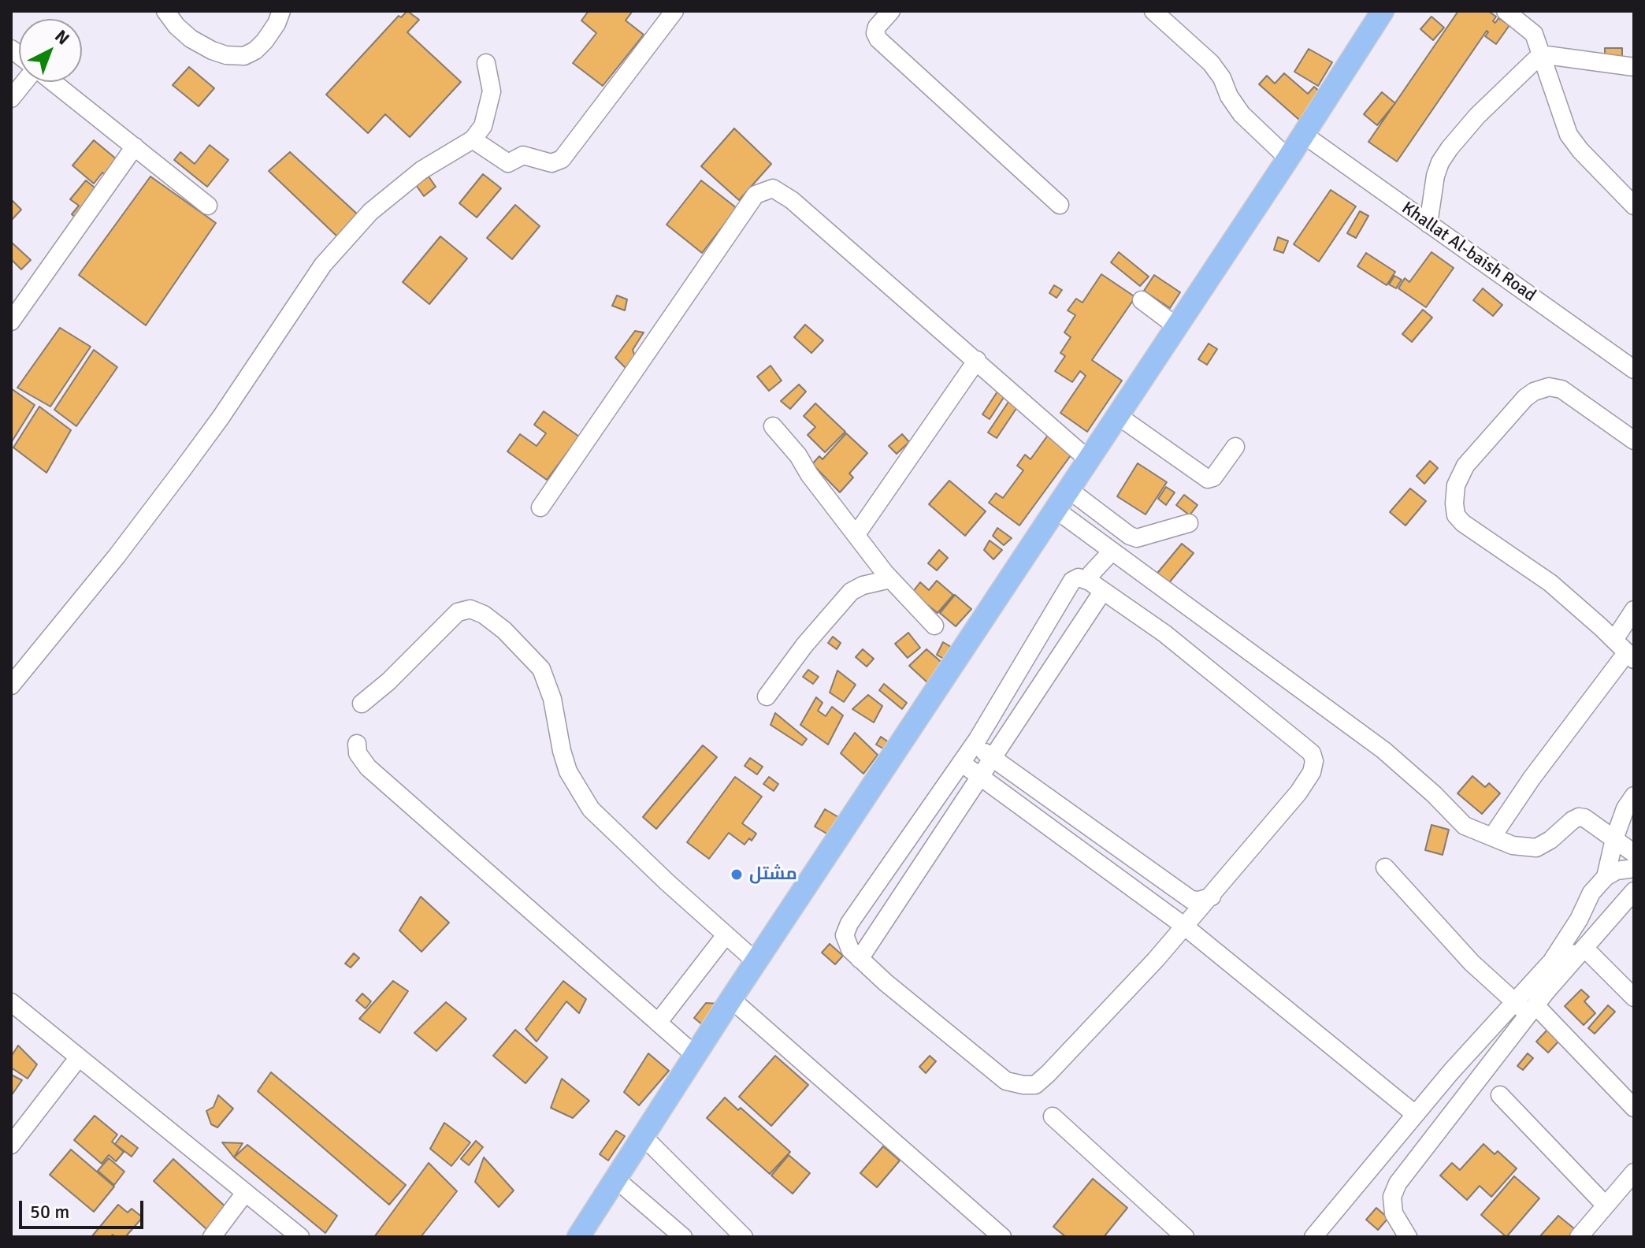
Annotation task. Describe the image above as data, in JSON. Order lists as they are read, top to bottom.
{
  "streets": {
    "street": ["Khallat Al-baish Road"]
  },
  "places": ["مشتل"],
  "scale_bar": "50 m",
  "north": "top right"
}
